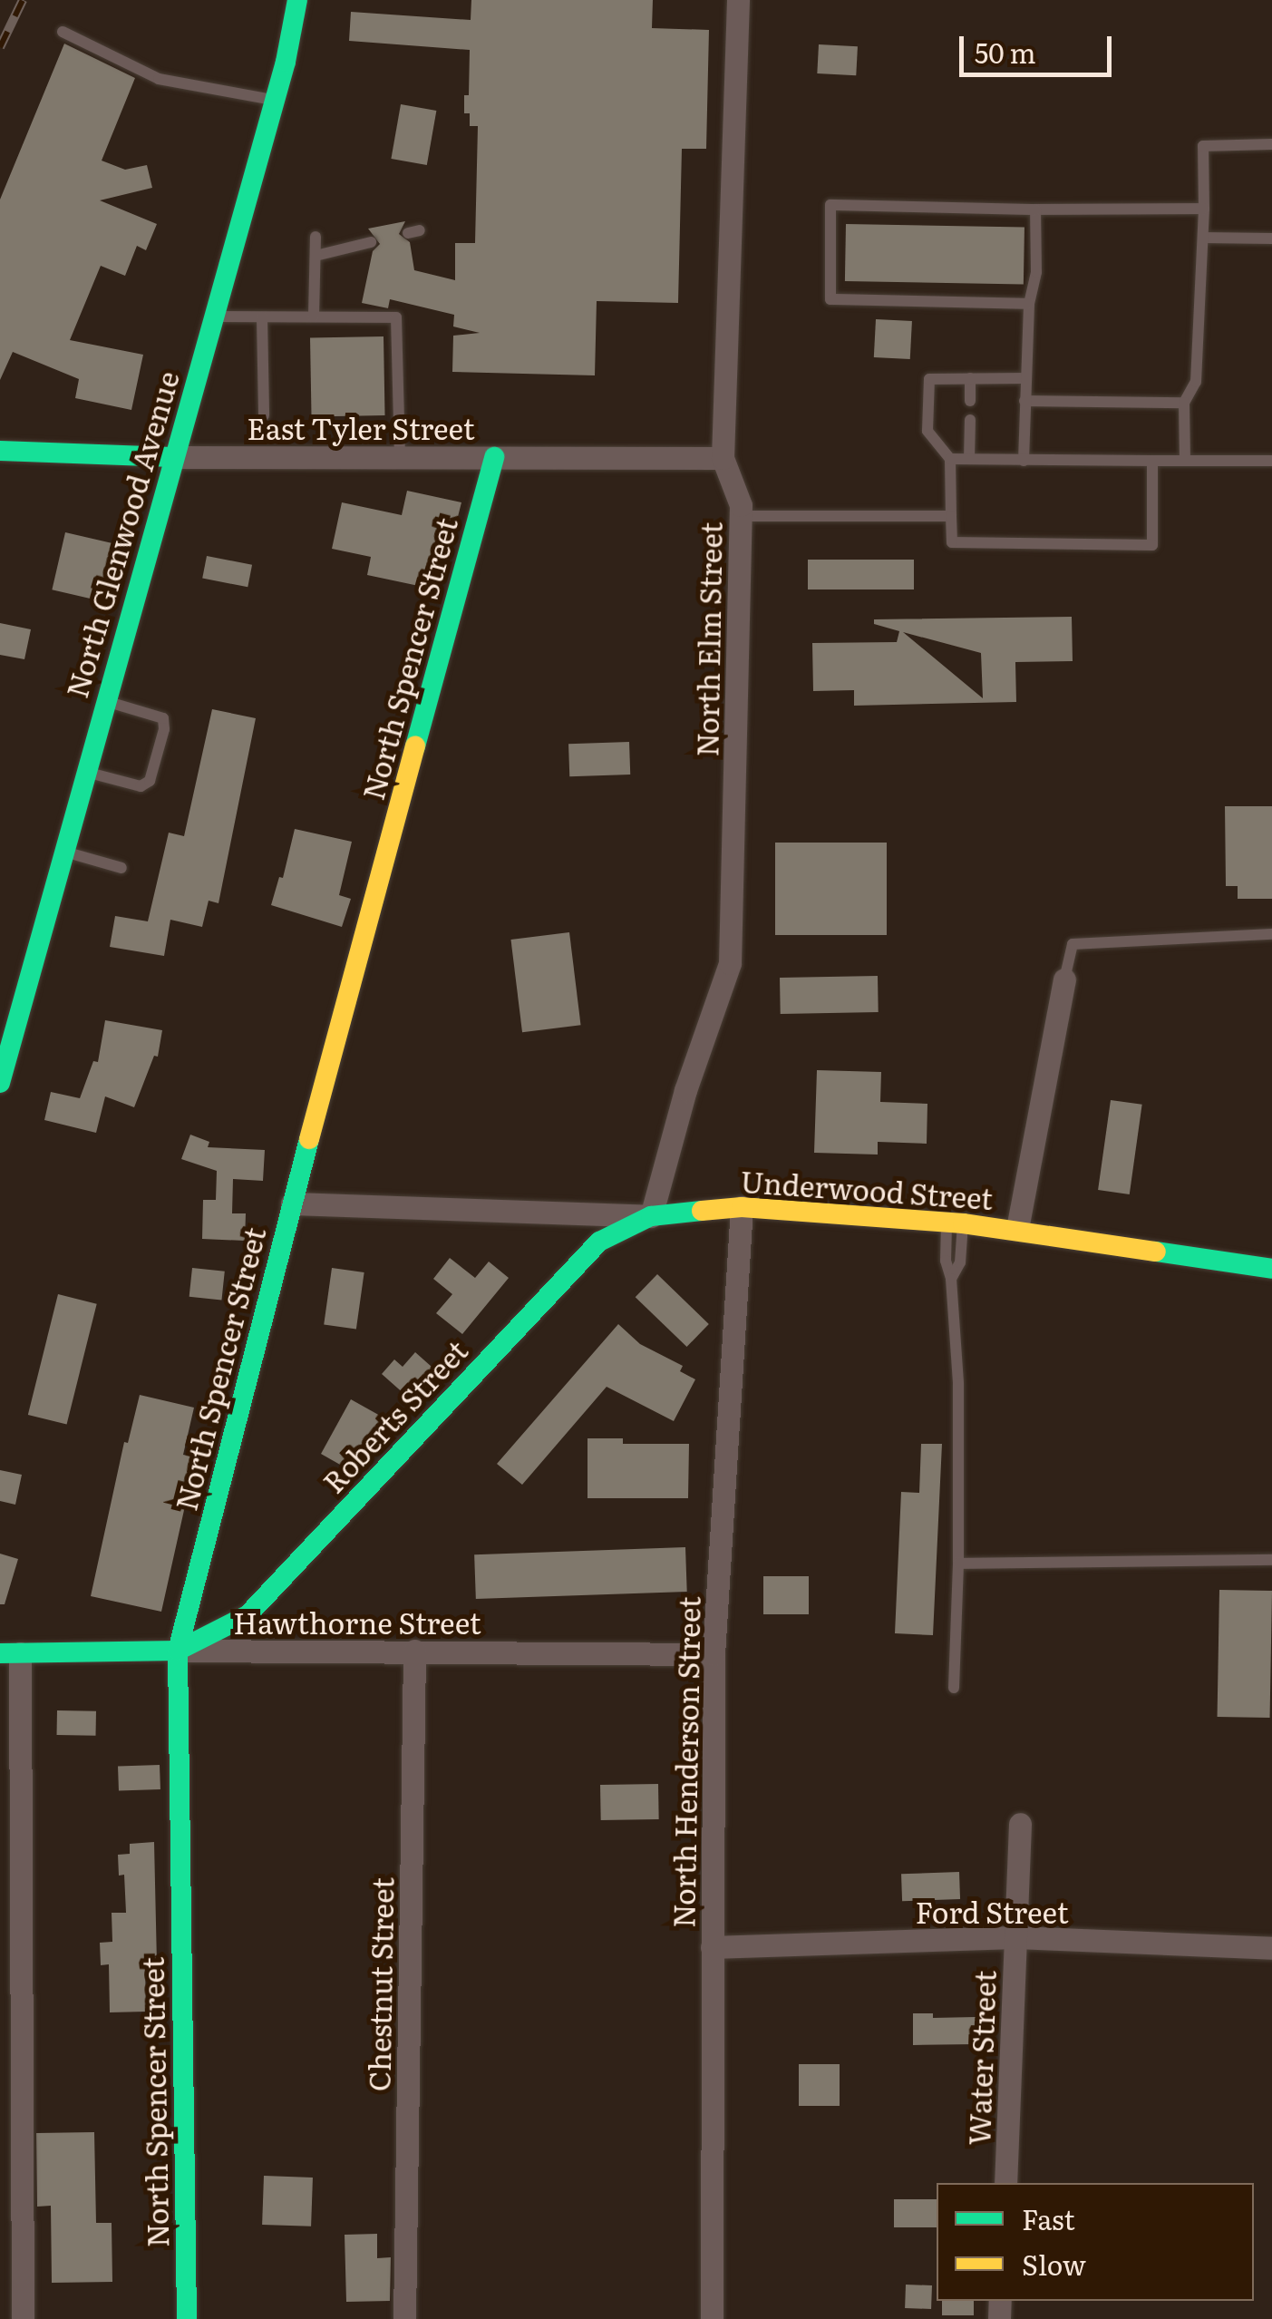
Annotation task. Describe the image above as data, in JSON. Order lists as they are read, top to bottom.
{
  "streets": {
    "street": [
      "East Tyler Street",
      "North Glenwood Avenue",
      "North Elm Street",
      "North Spencer Street",
      "Underwood Street",
      "Roberts Street",
      "Hawthorne Street",
      "North Henderson Street",
      "Ford Street",
      "Chestnut Street",
      "Water Street"
    ]
  },
  "crossings": [
    ["East Tyler Street", "North Glenwood Avenue"],
    ["East Tyler Street", "North Elm Street"],
    ["East Tyler Street", "North Spencer Street"],
    ["North Elm Street", "Underwood Street"],
    ["North Elm Street", "Roberts Street"],
    ["North Spencer Street", "Underwood Street"],
    ["North Spencer Street", "Roberts Street"],
    ["North Spencer Street", "Hawthorne Street"],
    ["Underwood Street", "Roberts Street"],
    ["Underwood Street", "North Henderson Street"],
    ["Roberts Street", "Hawthorne Street"],
    ["Hawthorne Street", "North Henderson Street"],
    ["Hawthorne Street", "Chestnut Street"],
    ["North Henderson Street", "Ford Street"],
    ["Ford Street", "Water Street"]
  ],
  "legend": ["Fast", "Slow"],
  "scale_bar": "50 m"
}
